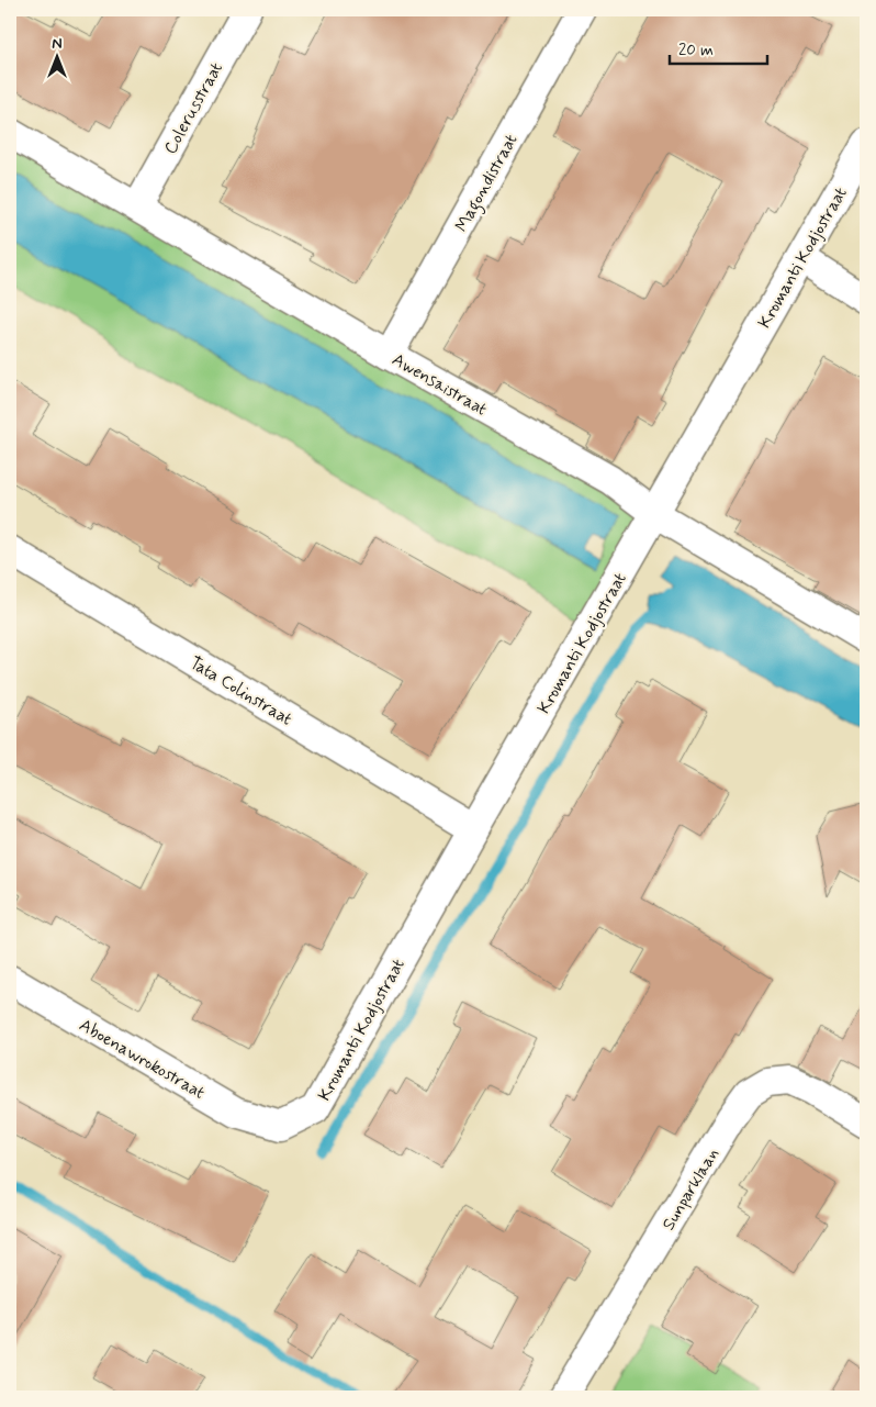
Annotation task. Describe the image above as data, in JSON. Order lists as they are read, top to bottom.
{
  "streets": {
    "street": [
      "Colerusstraat",
      "Magondistraat",
      "Kromanti Kodjostraat",
      "Awensaistraat",
      "Tata Colinstraat",
      "Aboenawrokostraat",
      "Sunparklaan"
    ]
  },
  "crossings": [
    ["Colerusstraat", "Awensaistraat"],
    ["Magondistraat", "Awensaistraat"],
    ["Kromanti Kodjostraat", "Awensaistraat"],
    ["Kromanti Kodjostraat", "Tata Colinstraat"],
    ["Kromanti Kodjostraat", "Aboenawrokostraat"]
  ],
  "scale_bar": "20 m",
  "north": "top"
}
